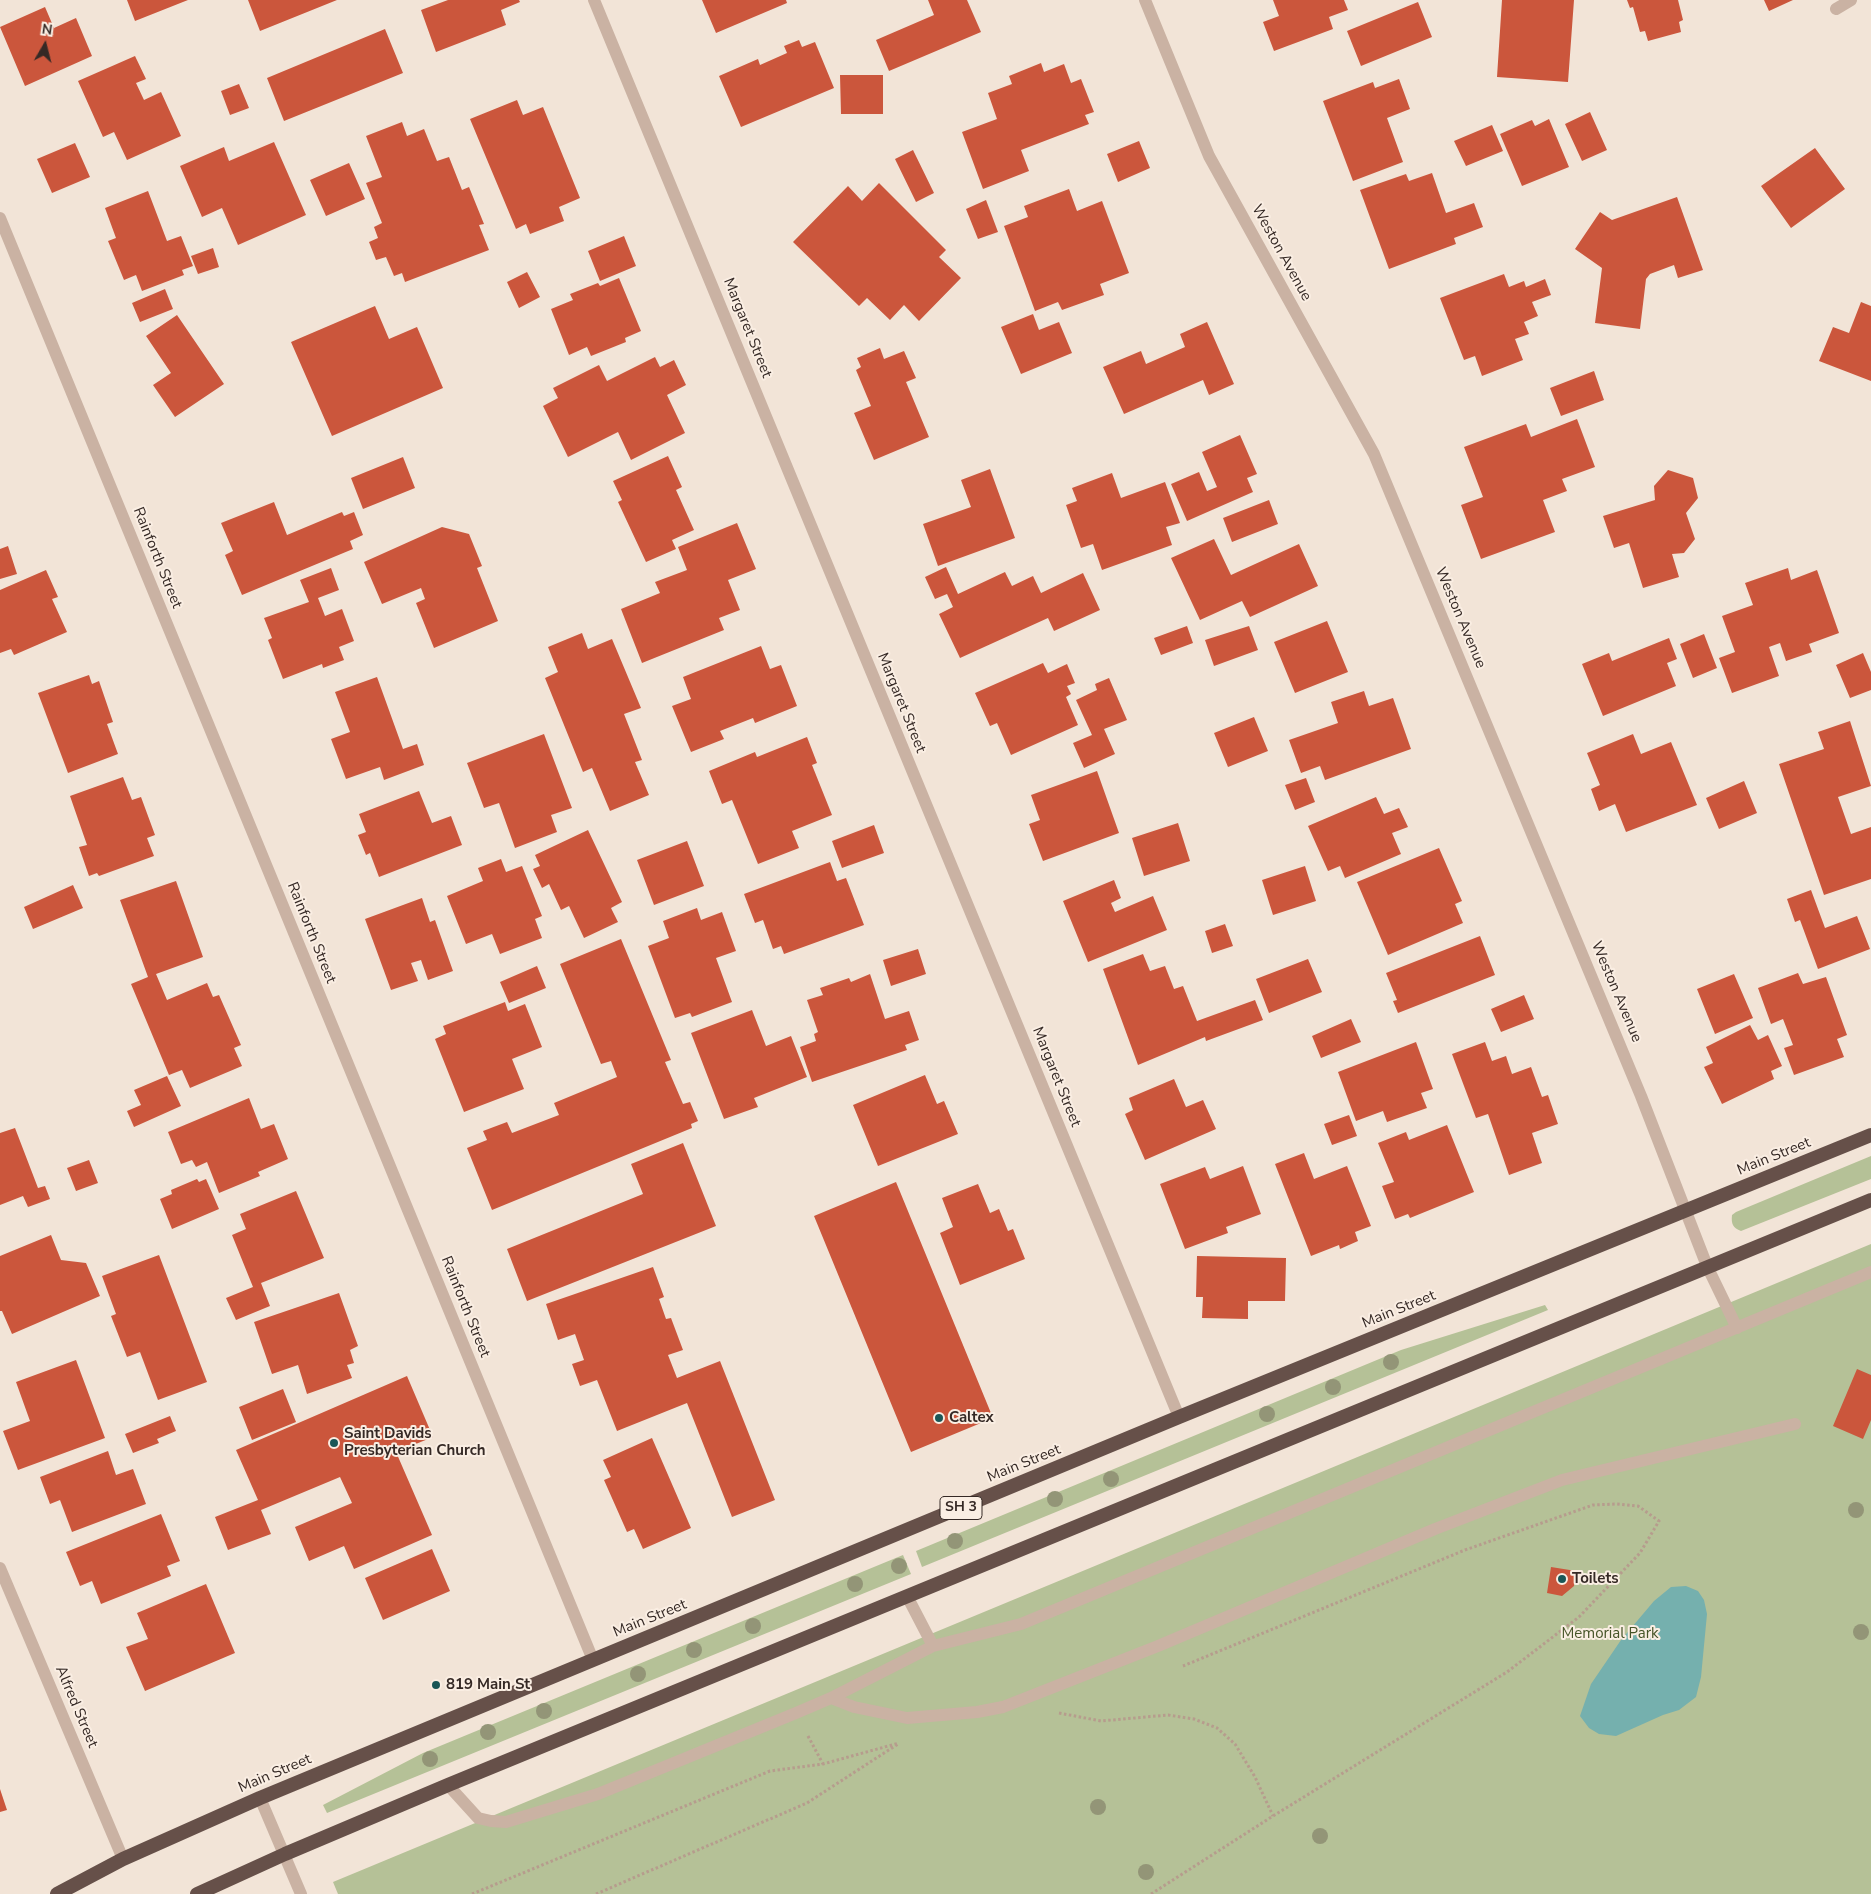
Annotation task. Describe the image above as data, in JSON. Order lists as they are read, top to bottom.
{
  "streets": {
    "highway": ["Main Street", "SH 3"],
    "street": [
      "Weston Avenue",
      "Margaret Street",
      "Rainforth Street",
      "Alfred Street"
    ]
  },
  "crossings": [
    ["Weston Avenue", "Main Street"],
    ["Margaret Street", "Main Street"],
    ["Rainforth Street", "Main Street"],
    ["Main Street", "Alfred Street"]
  ],
  "parks": ["Memorial Park"],
  "places": [
    "Caltex",
    "Saint Davids Presbyterian Church",
    "Toilets",
    "819 Main St"
  ],
  "north": "top"
}
